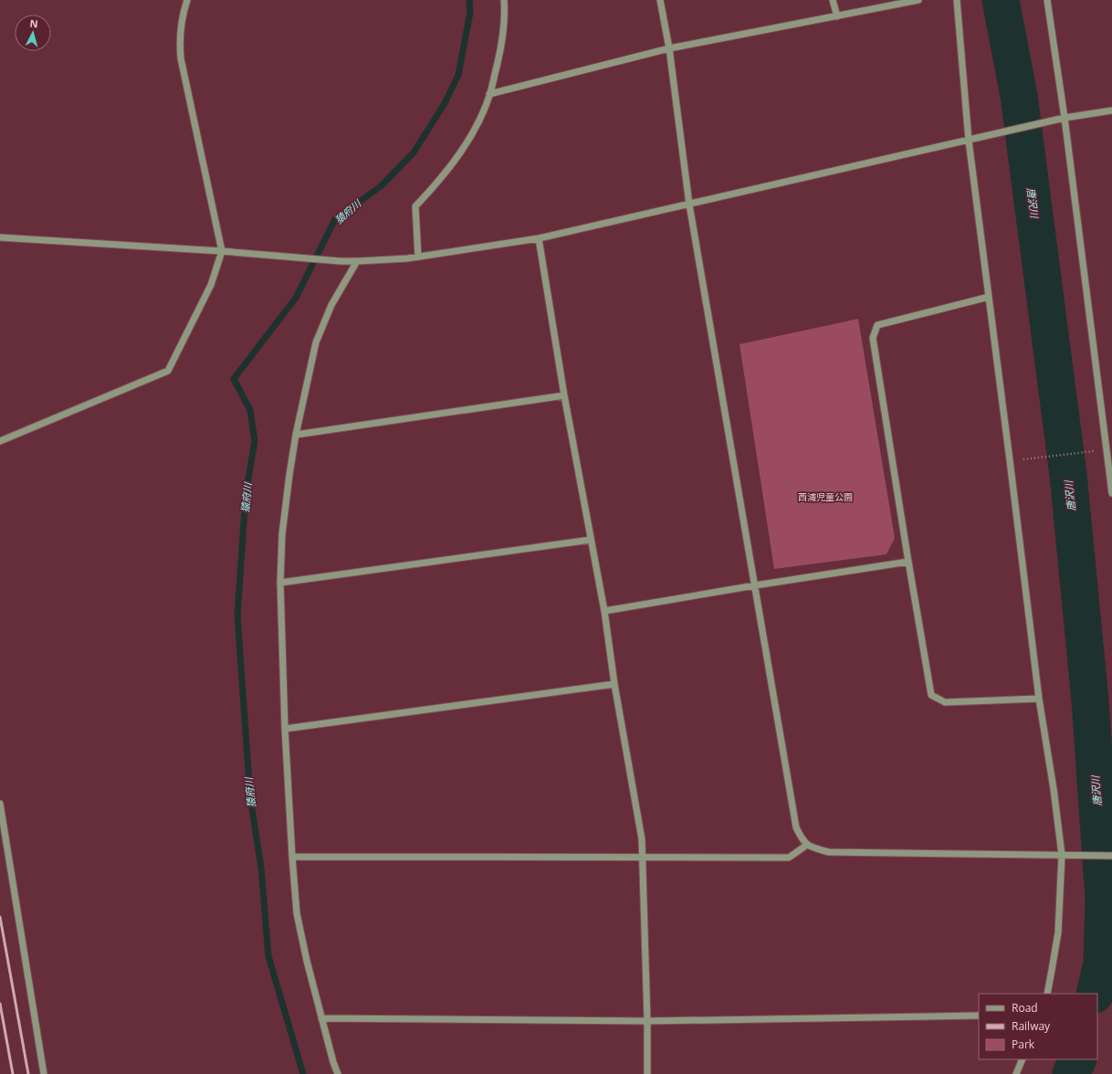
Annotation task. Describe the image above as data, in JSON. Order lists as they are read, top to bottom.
{
  "water": ["唐沢川", "猿府川"],
  "parks": ["西浦児童公園"],
  "legend": ["Road", "Railway", "Park"],
  "north": "top"
}
